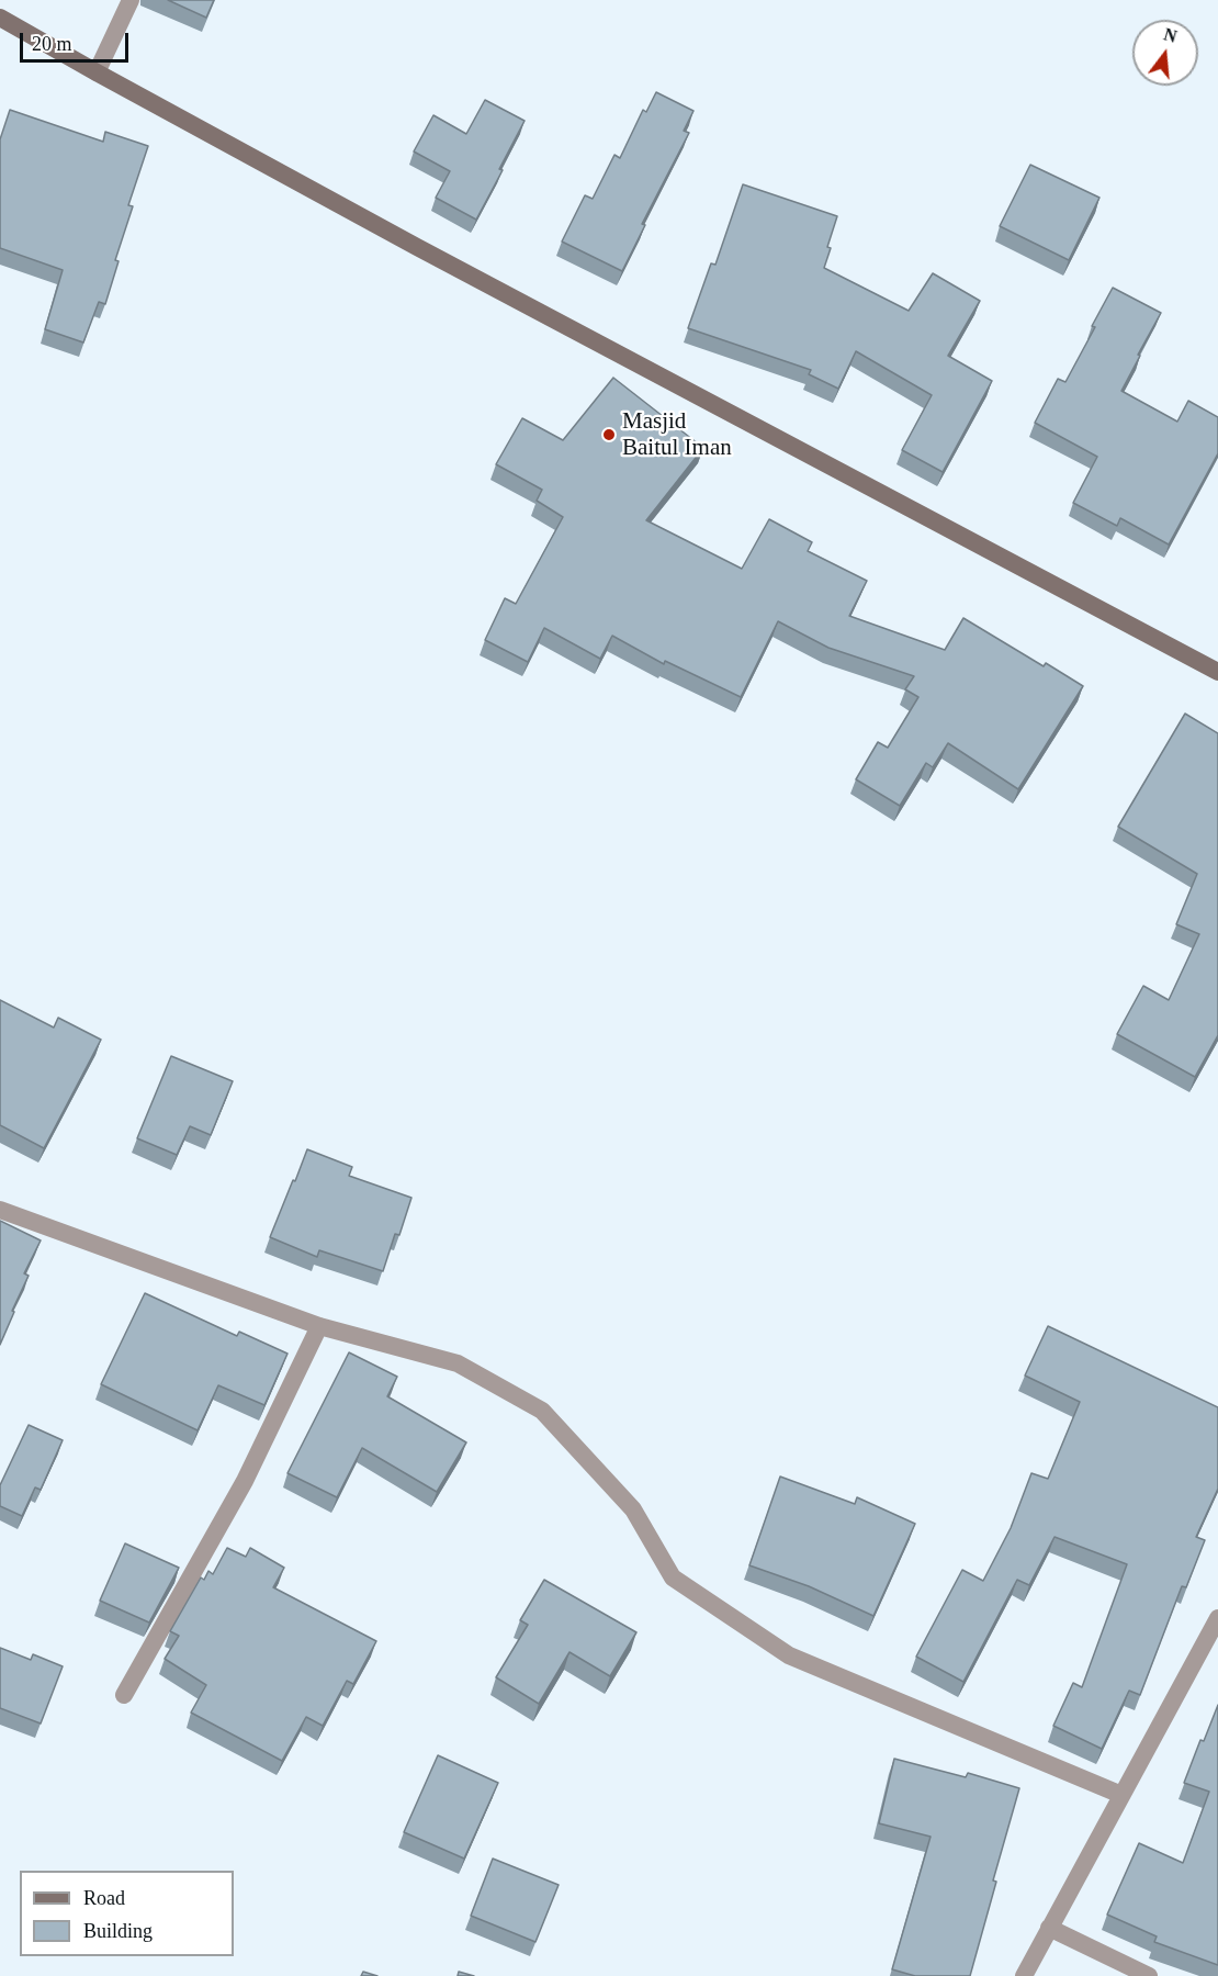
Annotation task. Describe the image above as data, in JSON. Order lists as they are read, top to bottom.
{
  "places": ["Masjid Baitul Iman"],
  "legend": ["Road", "Building"],
  "scale_bar": "20 m",
  "north": "top"
}
